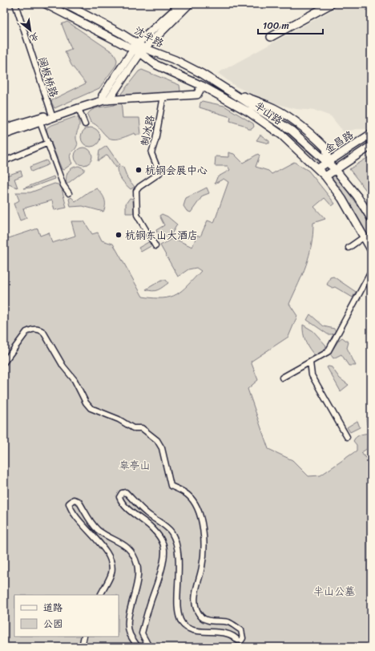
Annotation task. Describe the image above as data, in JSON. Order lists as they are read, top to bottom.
{
  "streets": {
    "main road": ["沈半路", "半山路", "金昌路"],
    "street": ["阔板桥路", "制冰路"]
  },
  "crossings": [
    ["沈半路", "半山路"],
    ["半山路", "金昌路"]
  ],
  "parks": ["皋亭山", "半山公墓"],
  "places": ["杭钢会展中心", "杭钢东山大酒店"],
  "legend": ["道路", "公园"],
  "scale_bar": "100 m",
  "north": "bottom right"
}
